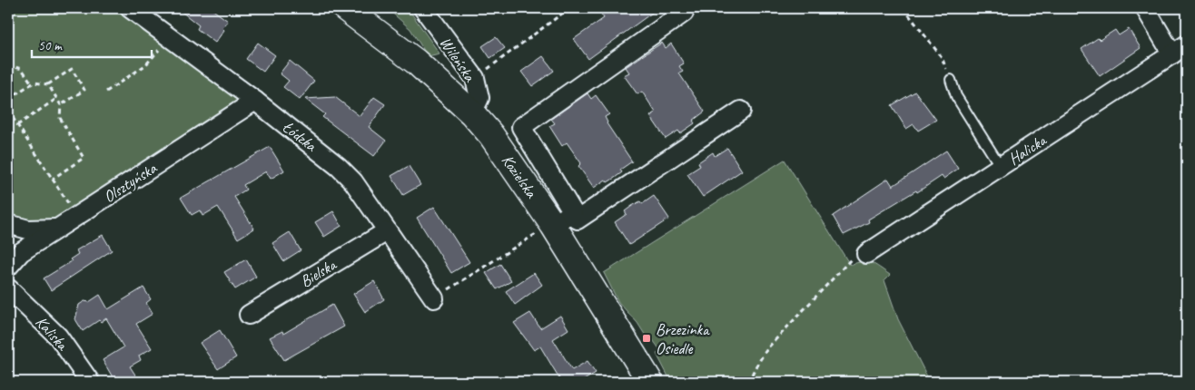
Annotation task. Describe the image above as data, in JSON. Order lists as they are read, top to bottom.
{
  "streets": {
    "street": [
      "Wileńska",
      "Łódzka",
      "Halicka",
      "Kozielska",
      "Olsztyńska",
      "Bielska",
      "Kaliska"
    ]
  },
  "crossings": [
    ["Wileńska", "Kozielska"],
    ["Łódzka", "Olsztyńska"],
    ["Łódzka", "Bielska"]
  ],
  "places": {
    "transit": ["Brzezinka Osiedle"]
  },
  "scale_bar": "50 m"
}
